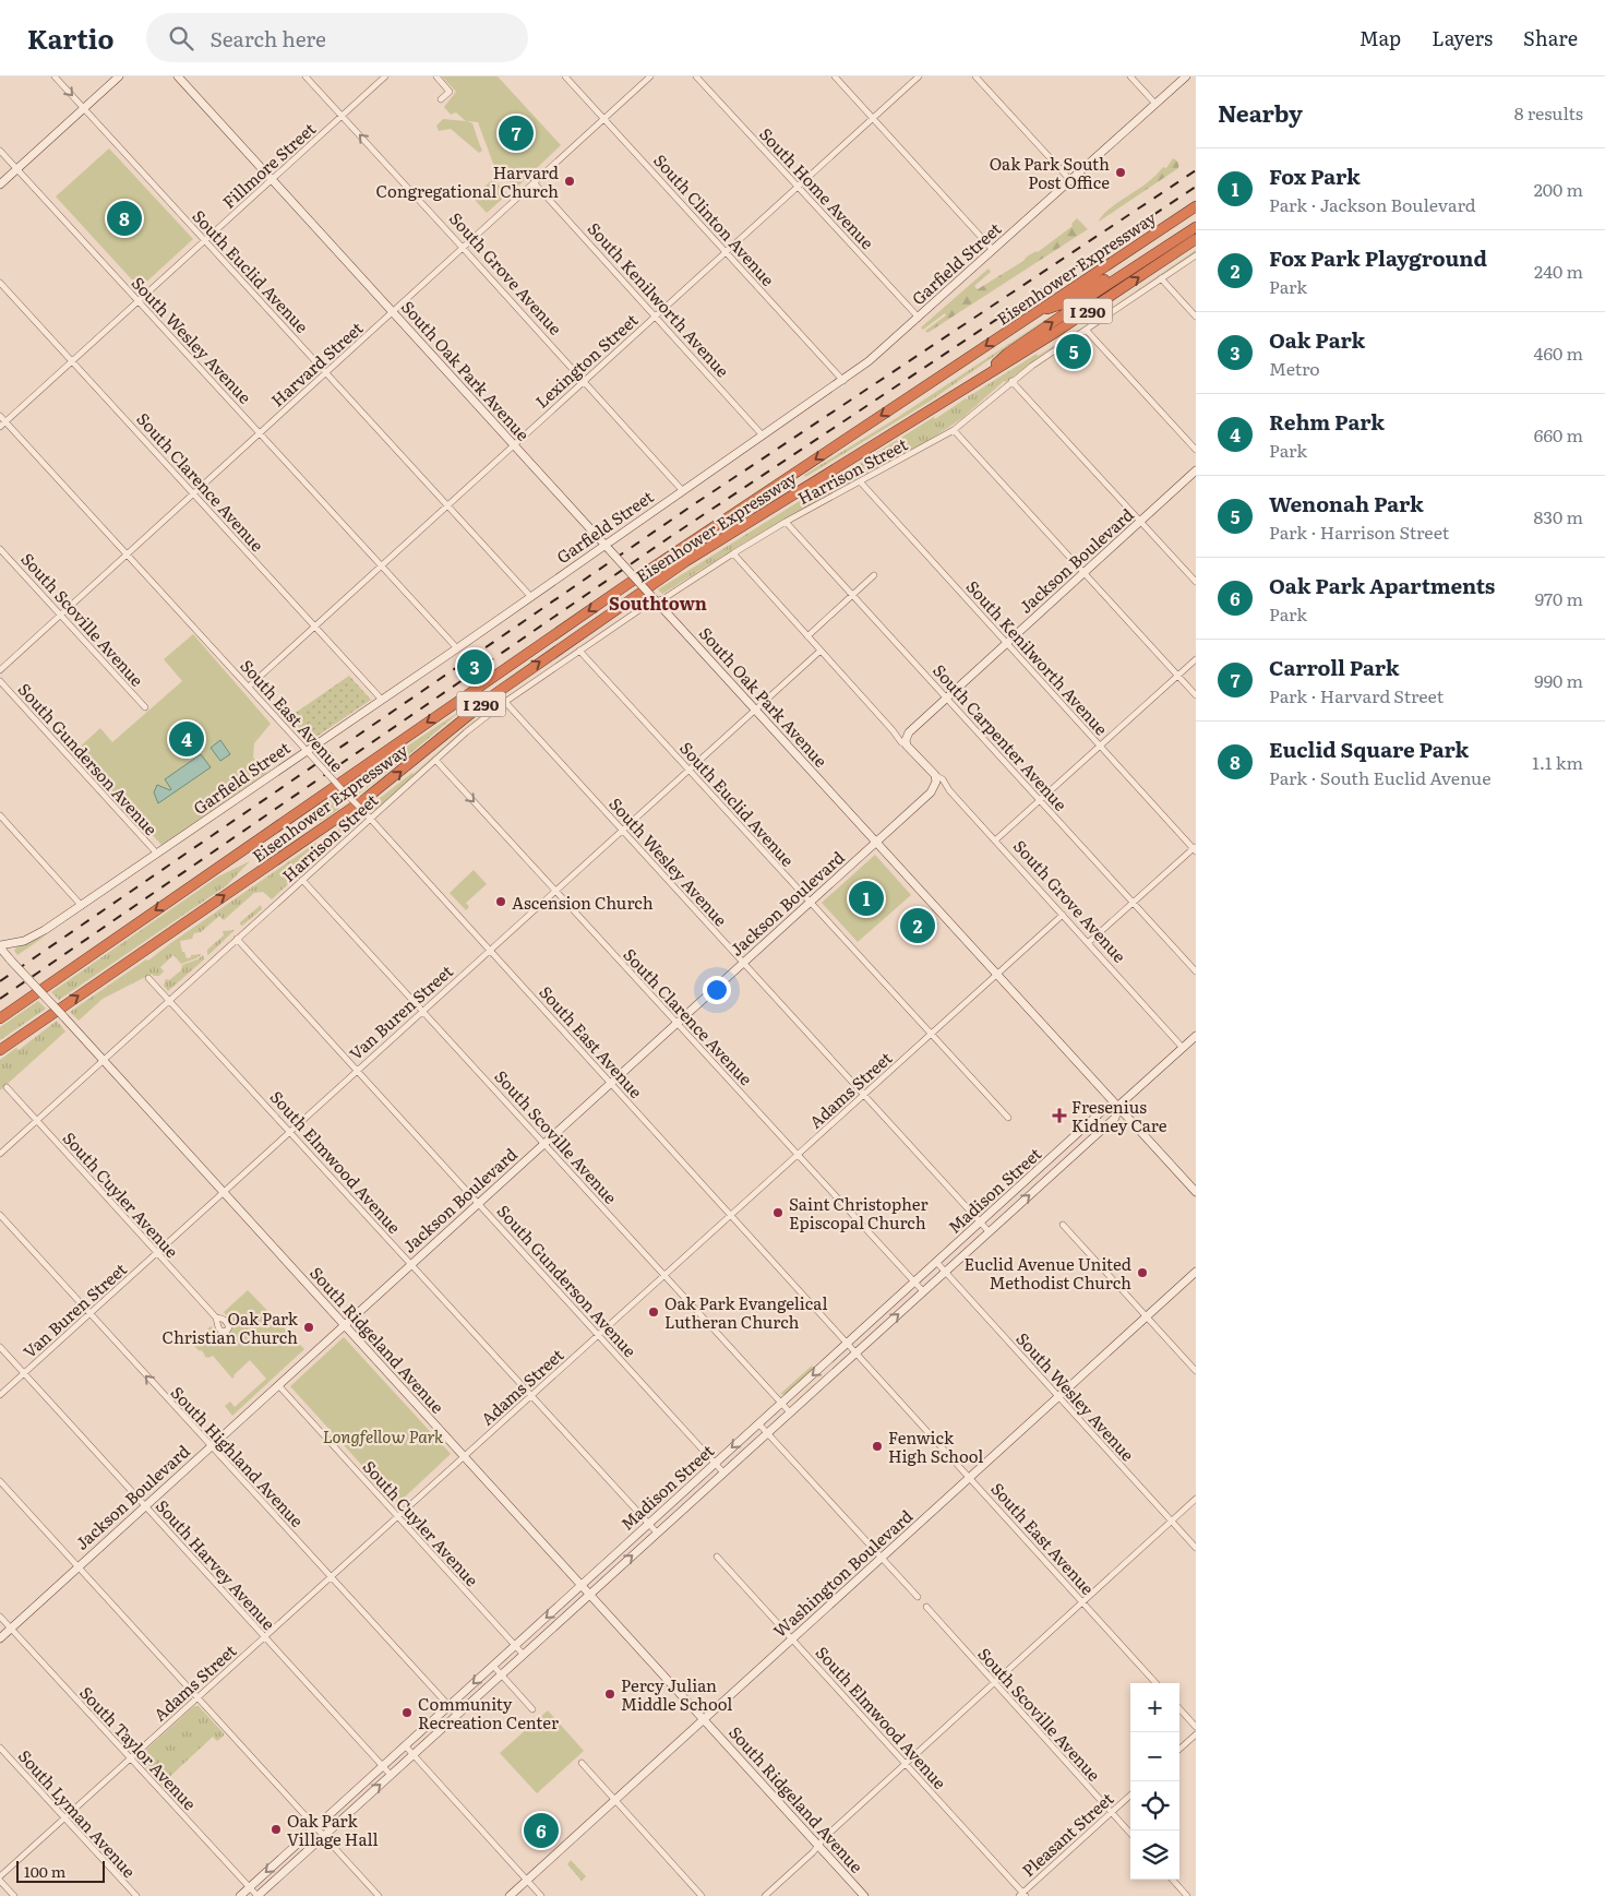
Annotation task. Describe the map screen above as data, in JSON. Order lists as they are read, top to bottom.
{
  "streets": {
    "highway": ["Eisenhower Expressway", "I 290"],
    "street": [
      "Fillmore Street",
      "South Home Avenue",
      "South Clinton Avenue",
      "Garfield Street",
      "South Euclid Avenue",
      "South Grove Avenue",
      "South Kenilworth Avenue",
      "South Wesley Avenue",
      "Lexington Street",
      "Harvard Street",
      "South Oak Park Avenue",
      "Harrison Street",
      "South Clarence Avenue",
      "Jackson Boulevard",
      "South Scoville Avenue",
      "South East Avenue",
      "South Carpenter Avenue",
      "South Gunderson Avenue",
      "Van Buren Street",
      "Adams Street",
      "South Elmwood Avenue",
      "Madison Street",
      "South Cuyler Avenue",
      "South Ridgeland Avenue",
      "South Highland Avenue",
      "South Harvey Avenue",
      "Washington Boulevard",
      "South Taylor Avenue",
      "South Lyman Avenue",
      "Pleasant Street"
    ]
  },
  "crossings": [
    ["Fillmore Street", "South Euclid Avenue"],
    ["Fillmore Street", "South Grove Avenue"],
    ["Fillmore Street", "South Wesley Avenue"],
    ["Fillmore Street", "South Oak Park Avenue"],
    ["Fillmore Street", "South Clarence Avenue"],
    ["Fillmore Street", "South East Avenue"],
    ["South Home Avenue", "Garfield Street"],
    ["South Home Avenue", "Lexington Street"],
    ["South Clinton Avenue", "Garfield Street"],
    ["South Clinton Avenue", "Lexington Street"],
    ["South Clinton Avenue", "Harvard Street"],
    ["Garfield Street", "South Euclid Avenue"],
    ["Garfield Street", "South Grove Avenue"],
    ["Garfield Street", "South Kenilworth Avenue"],
    ["Garfield Street", "South Wesley Avenue"],
    ["Garfield Street", "South Oak Park Avenue"],
    ["Garfield Street", "South Clarence Avenue"],
    ["Garfield Street", "South East Avenue"],
    ["Garfield Street", "South Gunderson Avenue"],
    ["Garfield Street", "South Ridgeland Avenue"],
    ["South Euclid Avenue", "Lexington Street"],
    ["South Euclid Avenue", "Harvard Street"],
    ["South Euclid Avenue", "Harrison Street"],
    ["South Euclid Avenue", "Jackson Boulevard"],
    ["South Euclid Avenue", "Van Buren Street"],
    ["South Euclid Avenue", "Adams Street"],
    ["South Grove Avenue", "Lexington Street"],
    ["South Grove Avenue", "Harvard Street"],
    ["South Grove Avenue", "Harrison Street"],
    ["South Grove Avenue", "Jackson Boulevard"],
    ["South Grove Avenue", "Van Buren Street"],
    ["South Grove Avenue", "Adams Street"],
    ["South Grove Avenue", "Madison Street"],
    ["South Kenilworth Avenue", "Lexington Street"],
    ["South Kenilworth Avenue", "Harvard Street"],
    ["South Kenilworth Avenue", "Harrison Street"],
    ["South Kenilworth Avenue", "Jackson Boulevard"],
    ["South Wesley Avenue", "Lexington Street"],
    ["South Wesley Avenue", "Harvard Street"],
    ["South Wesley Avenue", "Harrison Street"],
    ["South Wesley Avenue", "Jackson Boulevard"],
    ["South Wesley Avenue", "Van Buren Street"],
    ["South Wesley Avenue", "Adams Street"],
    ["South Wesley Avenue", "Madison Street"],
    ["South Wesley Avenue", "Washington Boulevard"],
    ["Lexington Street", "South Oak Park Avenue"],
    ["Lexington Street", "South Clarence Avenue"],
    ["Lexington Street", "South East Avenue"],
    ["Harvard Street", "South Oak Park Avenue"],
    ["Harvard Street", "South Clarence Avenue"],
    ["Harvard Street", "South Scoville Avenue"],
    ["Harvard Street", "South East Avenue"],
    ["South Oak Park Avenue", "Harrison Street"],
    ["South Oak Park Avenue", "Jackson Boulevard"],
    ["South Oak Park Avenue", "Van Buren Street"],
    ["South Oak Park Avenue", "Adams Street"],
    ["South Oak Park Avenue", "Madison Street"],
    ["Harrison Street", "South Clarence Avenue"],
    ["Harrison Street", "South Scoville Avenue"],
    ["Harrison Street", "South East Avenue"],
    ["Harrison Street", "South Carpenter Avenue"],
    ["Harrison Street", "South Gunderson Avenue"],
    ["Harrison Street", "South Elmwood Avenue"],
    ["Harrison Street", "South Cuyler Avenue"],
    ["Harrison Street", "South Ridgeland Avenue"],
    ["South Clarence Avenue", "Jackson Boulevard"],
    ["South Clarence Avenue", "Van Buren Street"],
    ["South Clarence Avenue", "Adams Street"],
    ["South Clarence Avenue", "Madison Street"],
    ["Jackson Boulevard", "South Scoville Avenue"],
    ["Jackson Boulevard", "South East Avenue"],
    ["Jackson Boulevard", "South Carpenter Avenue"],
    ["Jackson Boulevard", "South Gunderson Avenue"],
    ["Jackson Boulevard", "South Elmwood Avenue"],
    ["Jackson Boulevard", "South Cuyler Avenue"],
    ["Jackson Boulevard", "South Ridgeland Avenue"],
    ["Jackson Boulevard", "South Highland Avenue"],
    ["Jackson Boulevard", "South Harvey Avenue"],
    ["Jackson Boulevard", "South Taylor Avenue"],
    ["South Scoville Avenue", "Van Buren Street"],
    ["South Scoville Avenue", "Adams Street"],
    ["South Scoville Avenue", "Madison Street"],
    ["South Scoville Avenue", "Pleasant Street"],
    ["South East Avenue", "Van Buren Street"],
    ["South East Avenue", "Adams Street"],
    ["South East Avenue", "Madison Street"],
    ["South East Avenue", "Washington Boulevard"],
    ["South Gunderson Avenue", "Van Buren Street"],
    ["South Gunderson Avenue", "Adams Street"],
    ["South Gunderson Avenue", "Madison Street"],
    ["Van Buren Street", "South Elmwood Avenue"],
    ["Van Buren Street", "South Cuyler Avenue"],
    ["Van Buren Street", "South Ridgeland Avenue"],
    ["Van Buren Street", "South Highland Avenue"],
    ["Van Buren Street", "South Harvey Avenue"],
    ["Adams Street", "South Elmwood Avenue"],
    ["Adams Street", "South Cuyler Avenue"],
    ["Adams Street", "South Ridgeland Avenue"],
    ["Adams Street", "South Highland Avenue"],
    ["Adams Street", "South Harvey Avenue"],
    ["Adams Street", "South Taylor Avenue"],
    ["Adams Street", "South Lyman Avenue"],
    ["South Elmwood Avenue", "Madison Street"],
    ["South Elmwood Avenue", "Washington Boulevard"],
    ["South Elmwood Avenue", "Pleasant Street"],
    ["Madison Street", "South Cuyler Avenue"],
    ["Madison Street", "South Ridgeland Avenue"],
    ["Madison Street", "South Highland Avenue"],
    ["Madison Street", "South Harvey Avenue"],
    ["Madison Street", "South Taylor Avenue"],
    ["South Ridgeland Avenue", "Washington Boulevard"]
  ],
  "districts": ["Southtown"],
  "parks": ["Longfellow Park"],
  "places": {
    "other": [
      "Oak Park South Post Office",
      "Harvard Congregational Church",
      "Ascension Church",
      "Saint Christopher Episcopal Church",
      "Euclid Avenue United Methodist Church",
      "Oak Park Evangelical Lutheran Church",
      "Oak Park Christian Church",
      "Fenwick High School",
      "Percy Julian Middle School",
      "Community Recreation Center",
      "Oak Park Village Hall"
    ],
    "health": ["Fresenius Kidney Care"]
  },
  "scale_bar": "100 m",
  "page": {
    "header": "Kartio",
    "search": "Search here",
    "nav": ["Map", "Layers", "Share"],
    "heading": ["Nearby", "8 results"],
    "pins": [
      "7",
      "8",
      "5",
      "3",
      "4",
      "1",
      "2",
      "6"
    ],
    "list": [
      {
        "mark": "1",
        "name": "Fox Park",
        "note": "Park · Jackson Boulevard",
        "value": "200 m"
      },
      {
        "mark": "2",
        "name": "Fox Park Playground",
        "note": "Park",
        "value": "240 m"
      },
      {
        "mark": "3",
        "name": "Oak Park",
        "note": "Metro",
        "value": "460 m"
      },
      {
        "mark": "4",
        "name": "Rehm Park",
        "note": "Park",
        "value": "660 m"
      },
      {
        "mark": "5",
        "name": "Wenonah Park",
        "note": "Park · Harrison Street",
        "value": "830 m"
      },
      {
        "mark": "6",
        "name": "Oak Park Apartments",
        "note": "Park",
        "value": "970 m"
      },
      {
        "mark": "7",
        "name": "Carroll Park",
        "note": "Park · Harvard Street",
        "value": "990 m"
      },
      {
        "mark": "8",
        "name": "Euclid Square Park",
        "note": "Park · South Euclid Avenue",
        "value": "1.1 km"
      }
    ],
    "map_buttons": ["+", "−"],
    "scale": "100 m"
  }
}
